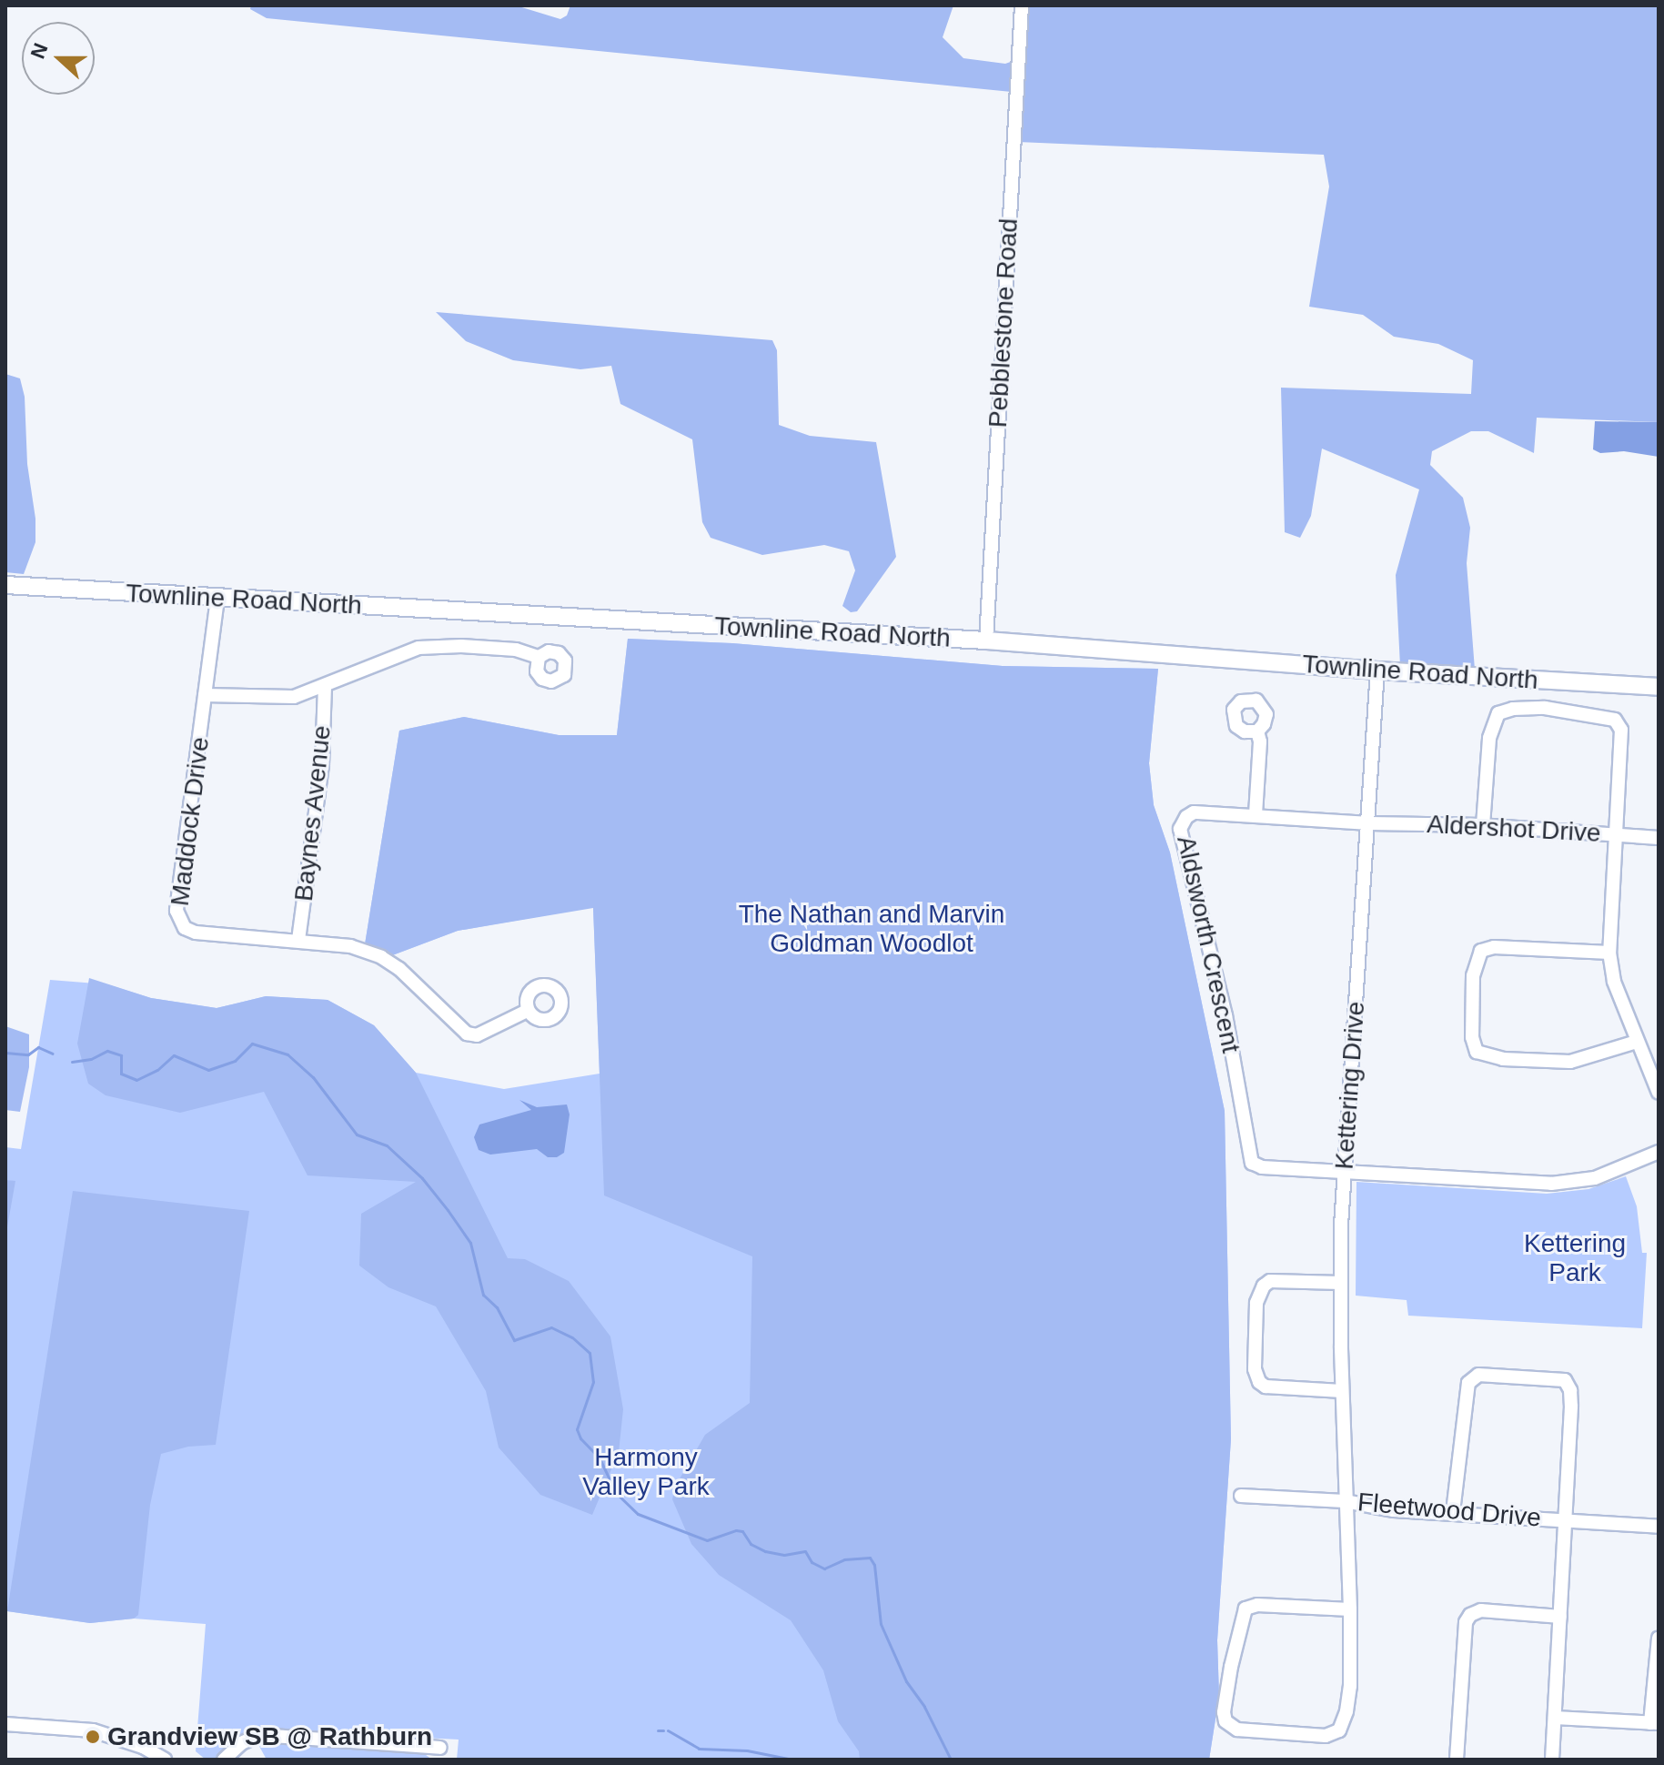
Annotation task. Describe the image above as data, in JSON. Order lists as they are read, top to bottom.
{
  "streets": {
    "main road": ["Townline Road North"],
    "street": [
      "Pebblestone Road",
      "Baynes Avenue",
      "Maddock Drive",
      "Aldershot Drive",
      "Aldsworth Crescent",
      "Kettering Drive",
      "Fleetwood Drive"
    ]
  },
  "crossings": [
    ["Pebblestone Road", "Townline Road North"],
    ["Townline Road North", "Maddock Drive"],
    ["Townline Road North", "Kettering Drive"],
    ["Baynes Avenue", "Maddock Drive"],
    ["Aldershot Drive", "Aldsworth Crescent"],
    ["Aldershot Drive", "Kettering Drive"],
    ["Aldsworth Crescent", "Kettering Drive"],
    ["Kettering Drive", "Fleetwood Drive"]
  ],
  "parks": ["The Nathan and Marvin Goldman Woodlot", "Kettering Park", "Harmony Valley Park"],
  "places": ["Grandview SB @ Rathburn"],
  "north": "left"
}
